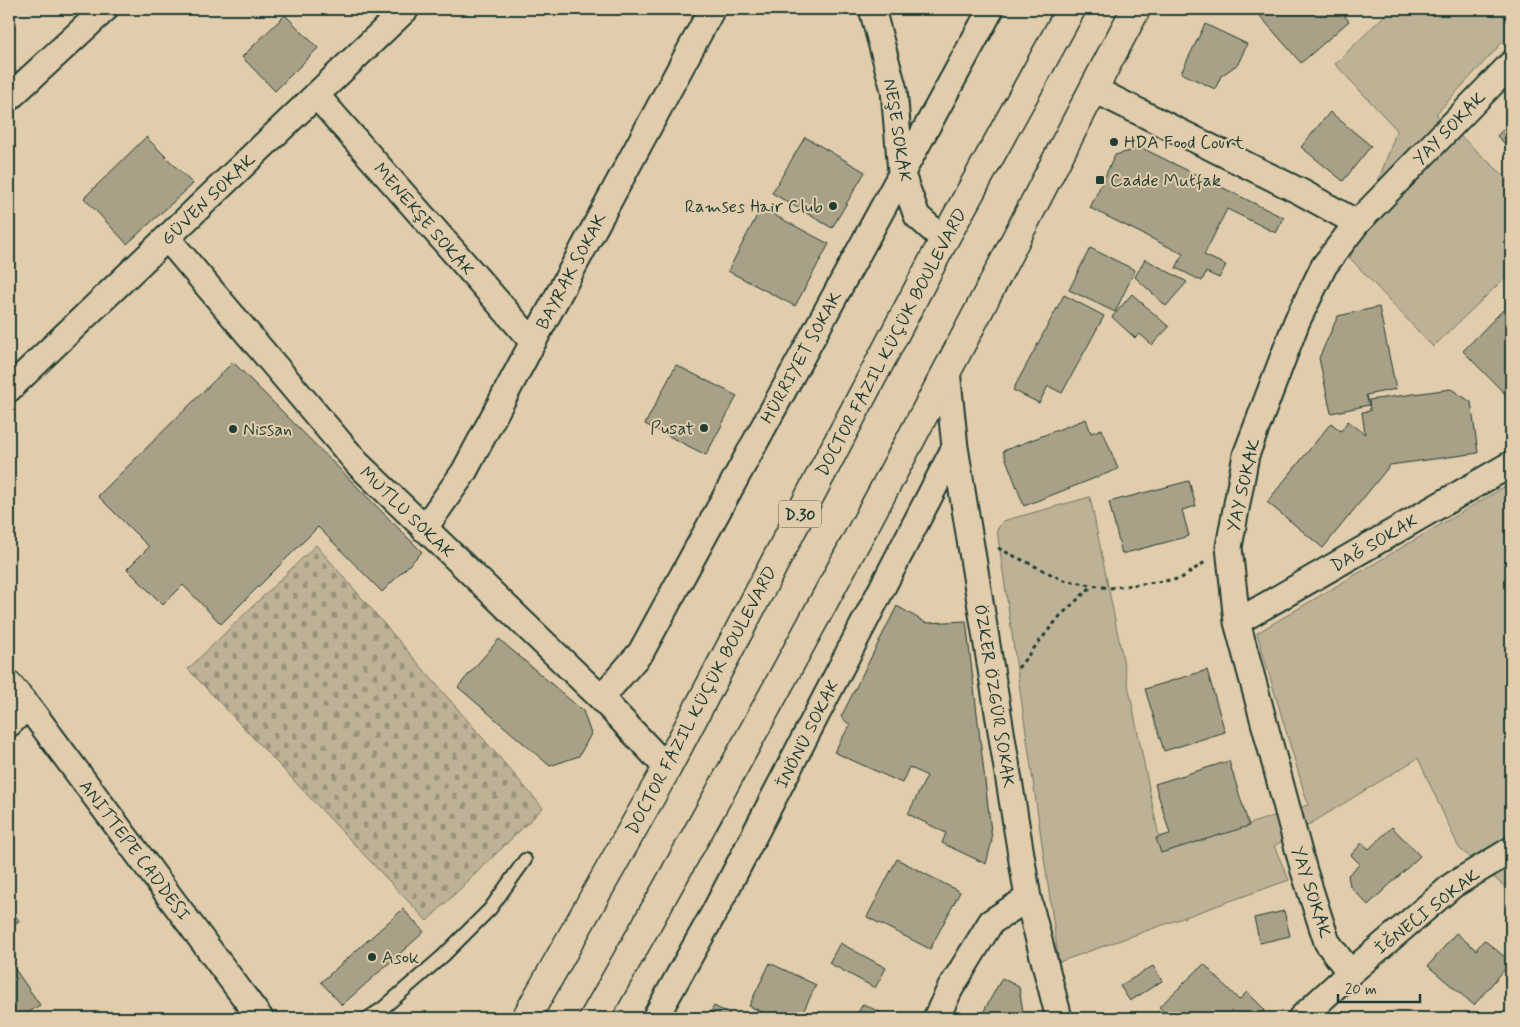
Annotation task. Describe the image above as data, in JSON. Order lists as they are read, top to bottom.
{
  "streets": {
    "highway": ["D.30"],
    "street": [
      "YAY SOKAK",
      "NEŞE SOKAK",
      "GÜVEN SOKAK",
      "MENEKŞE SOKAK",
      "BAYRAK SOKAK",
      "HÜRRIYET SOKAK",
      "MUTLU SOKAK",
      "DAĞ SOKAK",
      "ÖZKER ÖZGÜR SOKAK",
      "İNÖNÜ SOKAK",
      "İĞNECI SOKAK"
    ]
  },
  "crossings": [
    ["YAY SOKAK", "DAĞ SOKAK"],
    ["YAY SOKAK", "İĞNECI SOKAK"],
    ["NEŞE SOKAK", "HÜRRIYET SOKAK"],
    ["NEŞE SOKAK", "D.30"],
    ["GÜVEN SOKAK", "MENEKŞE SOKAK"],
    ["GÜVEN SOKAK", "MUTLU SOKAK"],
    ["MENEKŞE SOKAK", "BAYRAK SOKAK"],
    ["BAYRAK SOKAK", "MUTLU SOKAK"],
    ["HÜRRIYET SOKAK", "MUTLU SOKAK"],
    ["MUTLU SOKAK", "D.30"],
    ["ÖZKER ÖZGÜR SOKAK", "İNÖNÜ SOKAK"]
  ],
  "places": {
    "other": [
      "HDA Food Court",
      "Ramses Hair Club",
      "Pusat",
      "Nissan",
      "Asok"
    ],
    "transit": ["Cadde Mutfak"]
  },
  "scale_bar": "20 m"
}
